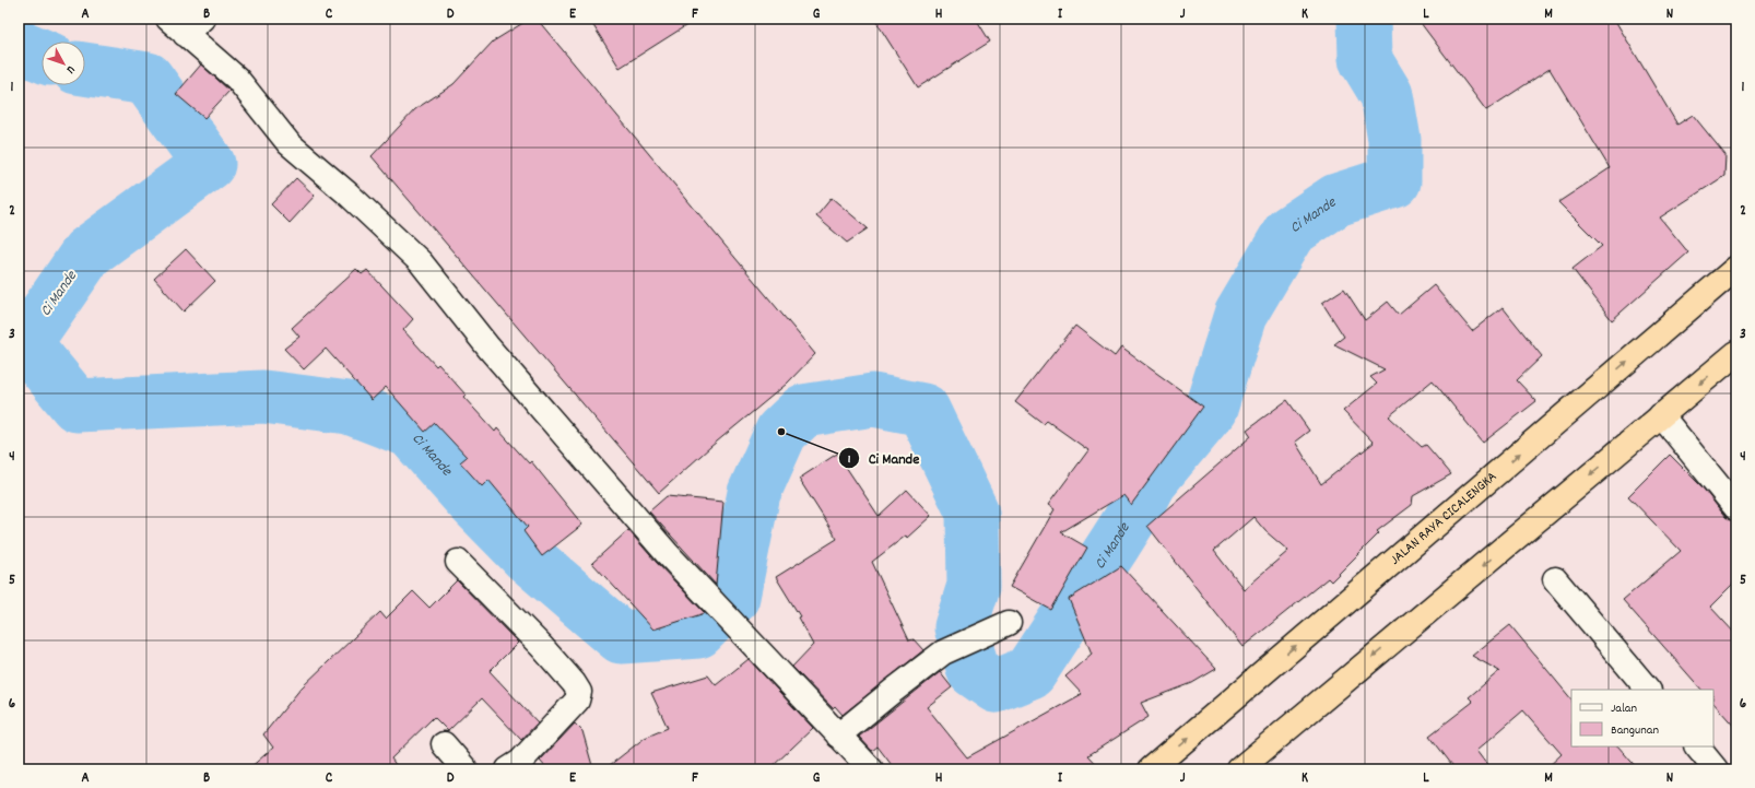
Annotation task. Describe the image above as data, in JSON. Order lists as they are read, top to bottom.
{
  "streets": {
    "highway": ["JALAN RAYA CICALENGKA"]
  },
  "water": ["Ci Mande"],
  "places": ["Ci Mande"],
  "legend": ["Jalan", "Bangunan"],
  "north": "bottom right",
  "grid": {
    "columns": [
      "A",
      "B",
      "C",
      "D",
      "E",
      "F",
      "G",
      "H",
      "I",
      "J",
      "K",
      "L",
      "M",
      "N"
    ],
    "rows": [
      "1",
      "2",
      "3",
      "4",
      "5",
      "6"
    ]
  }
}
